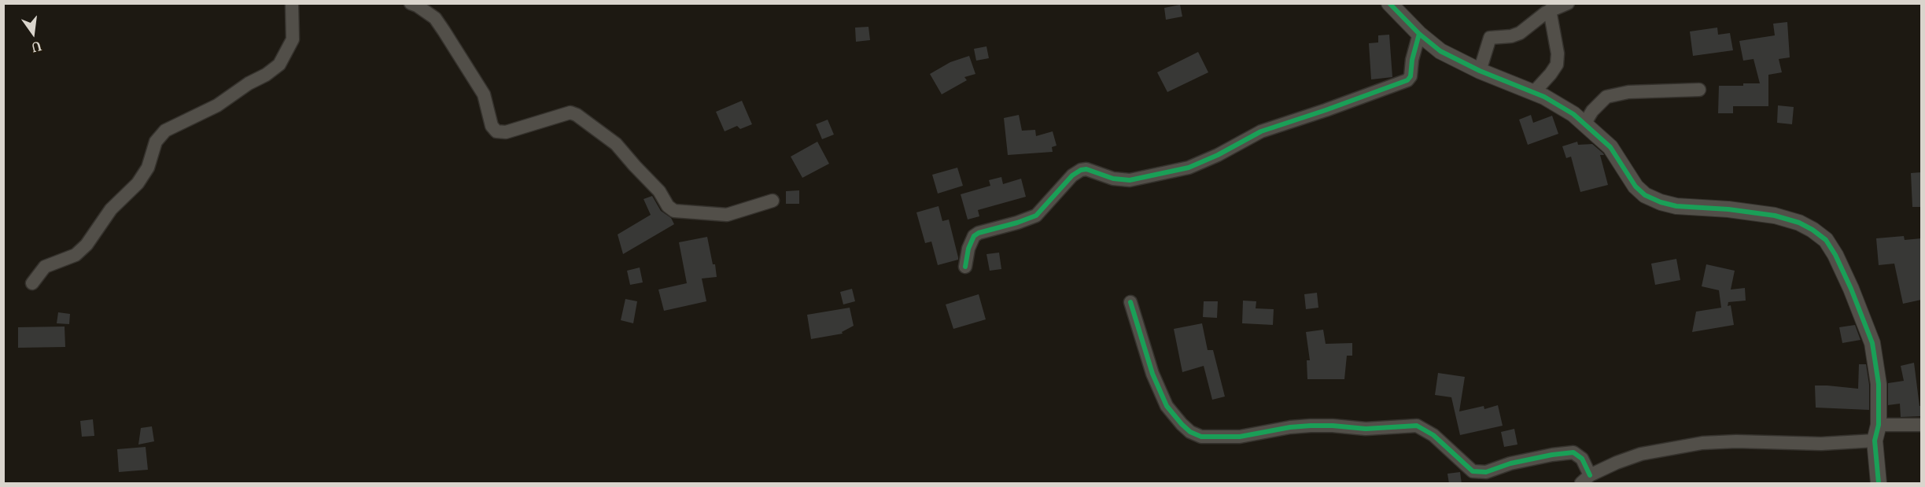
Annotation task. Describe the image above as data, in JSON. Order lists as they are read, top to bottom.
{
  "north": "bottom"
}
